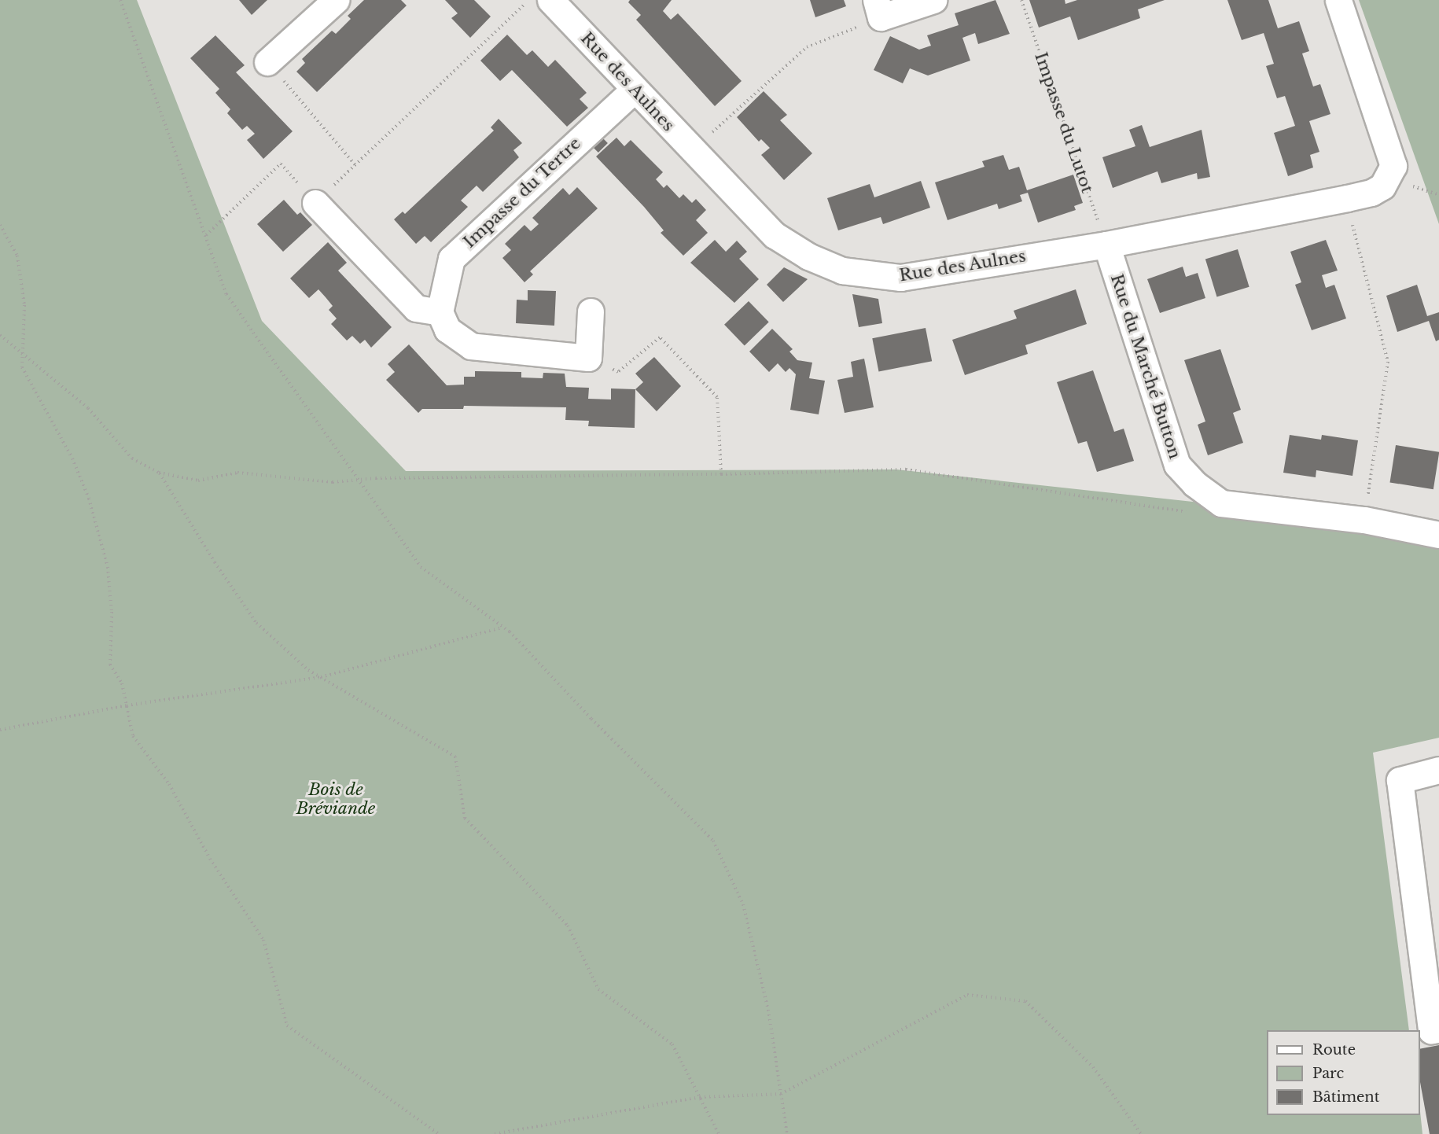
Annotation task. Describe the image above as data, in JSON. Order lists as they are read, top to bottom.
{
  "streets": {
    "street": ["Rue des Aulnes", "Impasse du Tertre", "Rue du Marché Button"],
    "path": ["Impasse du Lutot"]
  },
  "crossings": [
    ["Rue des Aulnes", "Impasse du Lutot"],
    ["Rue des Aulnes", "Impasse du Tertre"],
    ["Rue des Aulnes", "Rue du Marché Button"],
    ["Impasse du Lutot", "Rue du Marché Button"]
  ],
  "parks": ["Bois de Bréviande"],
  "legend": ["Route", "Parc", "Bâtiment"]
}
